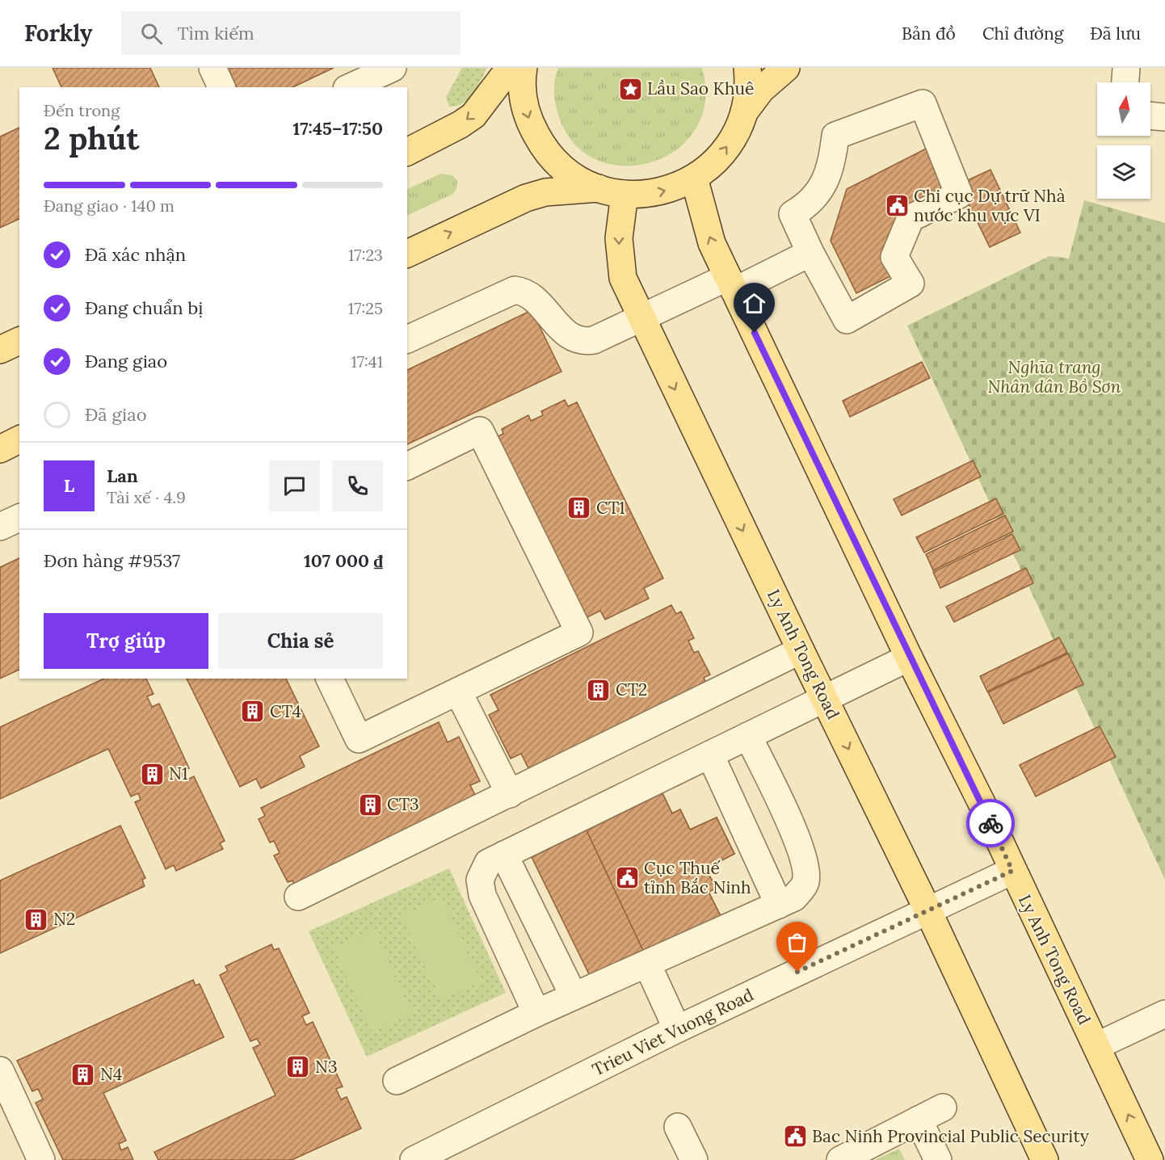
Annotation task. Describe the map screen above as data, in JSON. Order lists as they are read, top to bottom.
{
  "streets": {
    "main road": ["Ly Anh Tong Road"],
    "street": ["Trieu Viet Vuong Road"]
  },
  "crossings": [
    ["Ly Anh Tong Road", "Trieu Viet Vuong Road"]
  ],
  "parks": ["Nghĩa trang Nhân dân Bồ Sơn"],
  "places": {
    "place": ["Lầu Sao Khuê"],
    "public building": ["Chi cục Dự trữ Nhà nước khu vực VI", "Cục Thuế tỉnh Bắc Ninh", "Bac Ninh Provincial Public Security"],
    "building": [
      "CT1",
      "CT2",
      "CT4",
      "N1",
      "CT3",
      "N2",
      "N3",
      "N4"
    ]
  },
  "north": "top",
  "page": {
    "header": "Forkly",
    "search": "Tìm kiếm",
    "nav": ["Bản đồ", "Chỉ đường", "Đã lưu"],
    "heading": ["2 phút", "Đến trong", "17:45–17:50"],
    "panel": [
      "Lan",
      "Tài xế · 4.9",
      "Đơn hàng #9537",
      "107 000 ₫"
    ],
    "bar": "Đang giao · 140 m",
    "list": [
      ["Đã xác nhận", "17:23"],
      ["Đang chuẩn bị", "17:25"],
      ["Đang giao", "17:41"],
      "Đã giao"
    ],
    "round": "L",
    "buttons": ["Trợ giúp", "Chia sẻ"]
  }
}
